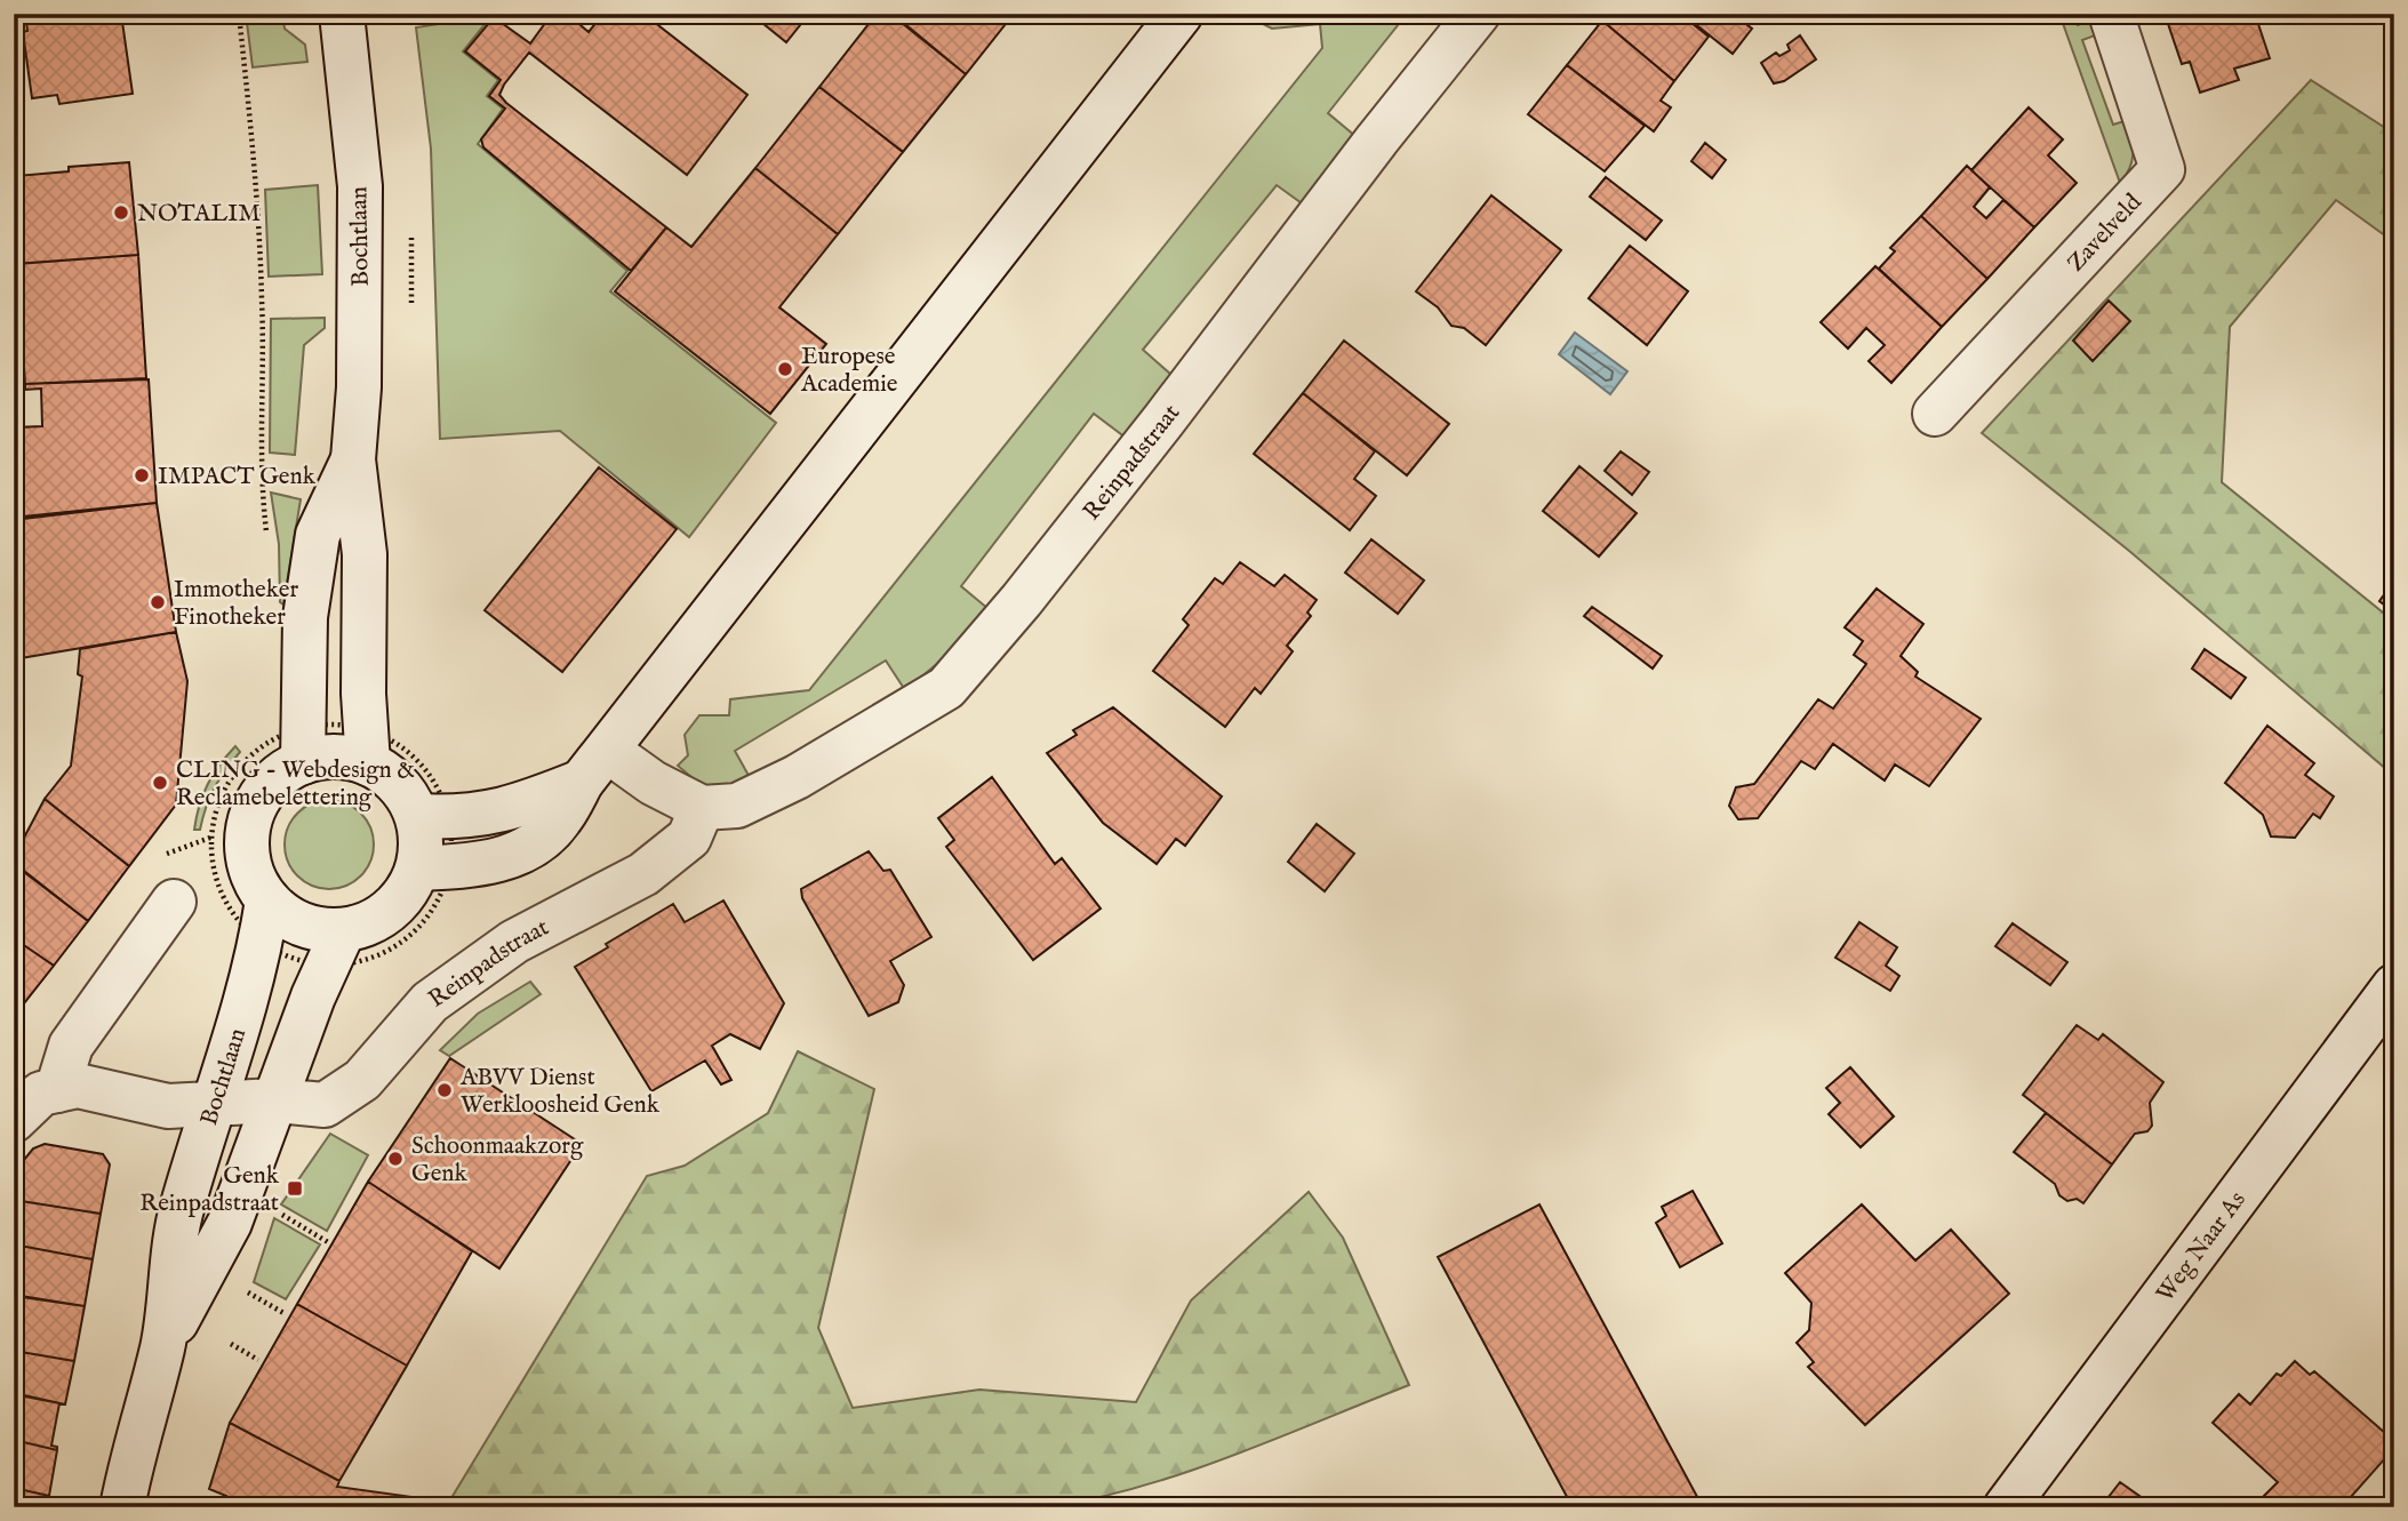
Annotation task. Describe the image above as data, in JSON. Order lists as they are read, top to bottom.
{
  "streets": {
    "street": [
      "Zavelveld",
      "Bochtlaan",
      "Reinpadstraat",
      "Weg Naar As"
    ]
  },
  "crossings": [
    ["Bochtlaan", "Reinpadstraat"]
  ],
  "places": {
    "other": [
      "NOTALIM",
      "Europese Academie",
      "IMPACT Genk",
      "Immotheker Finotheker",
      "CLING - Webdesign & Reclamebelettering",
      "ABVV Dienst Werkloosheid Genk",
      "Schoonmaakzorg Genk"
    ],
    "transit": ["Genk Reinpadstraat"]
  }
}
